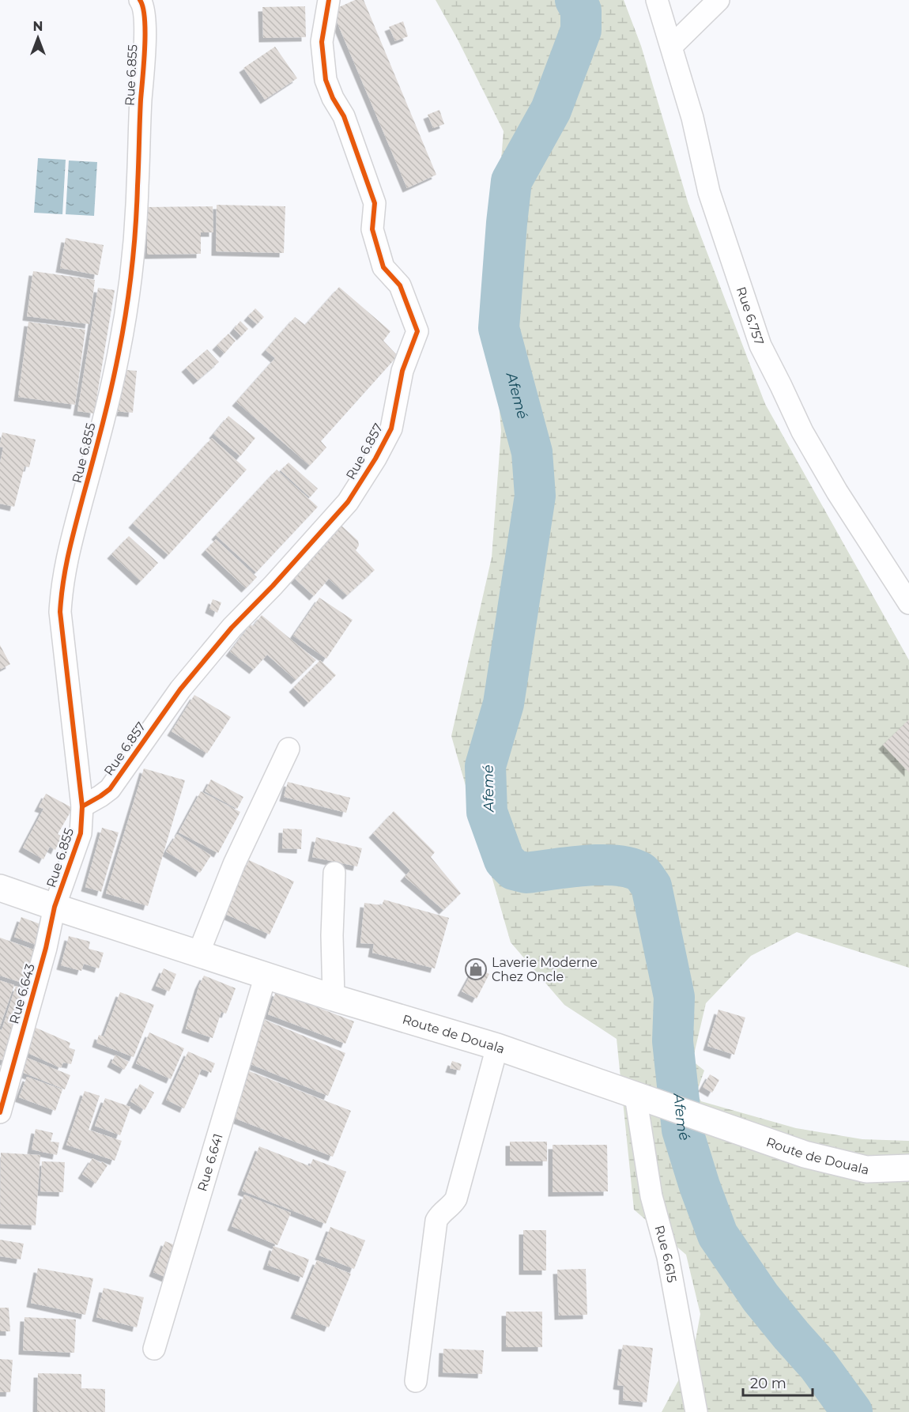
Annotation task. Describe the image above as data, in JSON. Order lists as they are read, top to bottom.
{
  "streets": {
    "highway": ["Route de Douala"],
    "street": [
      "Rue 6.855",
      "Rue 6.757",
      "Rue 6.857",
      "Rue 6.643",
      "Rue 6.641",
      "Rue 6.615"
    ]
  },
  "crossings": [
    ["Rue 6.855", "Rue 6.857"],
    ["Rue 6.855", "Rue 6.643"],
    ["Rue 6.855", "Route de Douala"],
    ["Rue 6.643", "Route de Douala"],
    ["Route de Douala", "Rue 6.641"],
    ["Route de Douala", "Rue 6.615"]
  ],
  "water": ["Afemé"],
  "places": {
    "shop": ["Laverie Moderne Chez Oncle"]
  },
  "scale_bar": "20 m",
  "north": "top"
}
